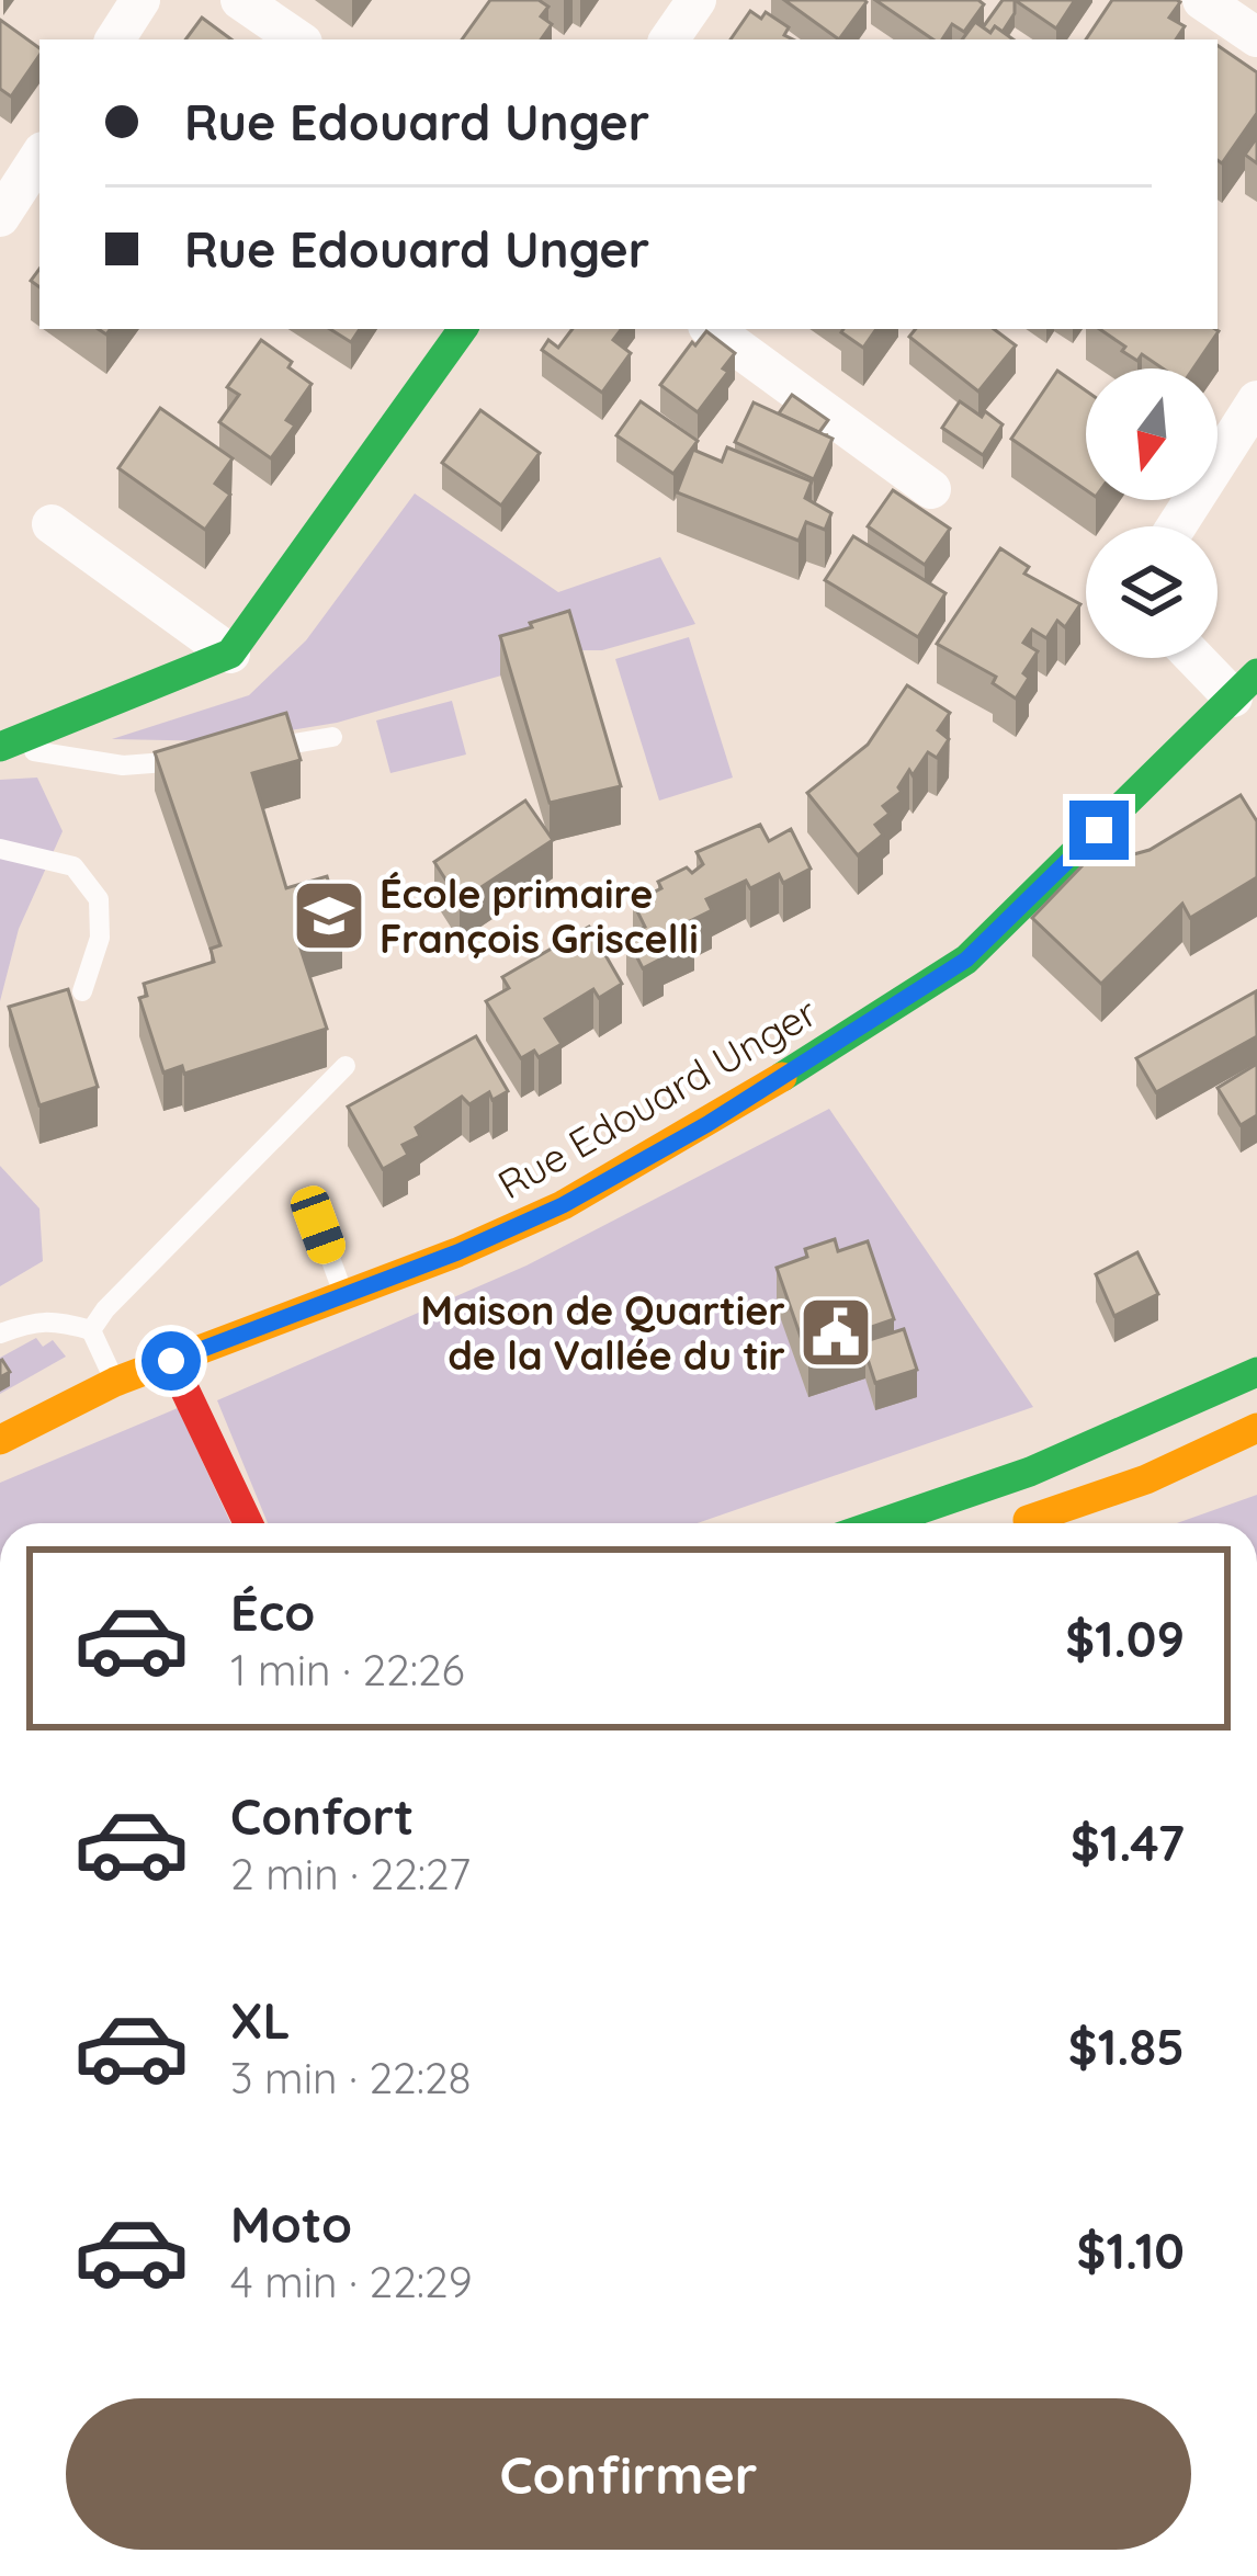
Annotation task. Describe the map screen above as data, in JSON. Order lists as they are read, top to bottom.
{
  "streets": {
    "main road": ["Rue Edouard Unger"]
  },
  "places": {
    "school or university": ["École primaire François Griscelli"],
    "public building": ["Maison de Quartier de la Vallée du tir"]
  },
  "north": "bottom",
  "page": {
    "banner": ["Rue Edouard Unger", "Rue Edouard Unger"],
    "list": [
      {
        "name": "Éco",
        "note": "1 min · 22:26",
        "value": "$1.09"
      },
      {
        "name": "Confort",
        "note": "2 min · 22:27",
        "value": "$1.47"
      },
      {
        "name": "XL",
        "note": "3 min · 22:28",
        "value": "$1.85"
      },
      {
        "name": "Moto",
        "note": "4 min · 22:29",
        "value": "$1.10"
      }
    ],
    "buttons": "Confirmer"
  }
}
